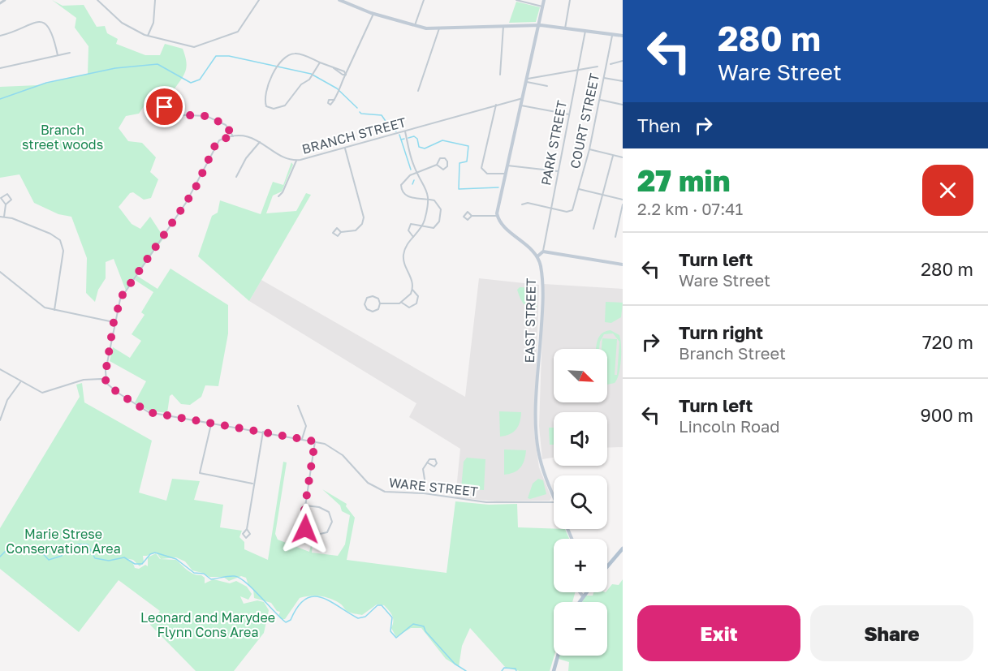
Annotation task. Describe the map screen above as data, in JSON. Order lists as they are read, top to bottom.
{
  "streets": {
    "main road": ["EAST STREET"],
    "street": [
      "COURT STREET",
      "BRANCH STREET",
      "PARK STREET",
      "WARE STREET"
    ]
  },
  "crossings": [
    ["COURT STREET", "PARK STREET"]
  ],
  "parks": ["Branch street woods", "Marie Strese Conservation Area", "Leonard and Marydee Flynn Cons Area"],
  "north": "bottom right",
  "page": {
    "turn": ["280 m", "Ware Street"],
    "then": "Then",
    "heading": ["27 min", "2.2 km · 07:41"],
    "list": [
      {
        "name": "Turn left",
        "note": "Ware Street",
        "value": "280 m"
      },
      {
        "name": "Turn right",
        "note": "Branch Street",
        "value": "720 m"
      },
      {
        "name": "Turn left",
        "note": "Lincoln Road",
        "value": "900 m"
      }
    ],
    "map_buttons": ["+", "−"],
    "buttons": ["Exit", "Share"]
  }
}
